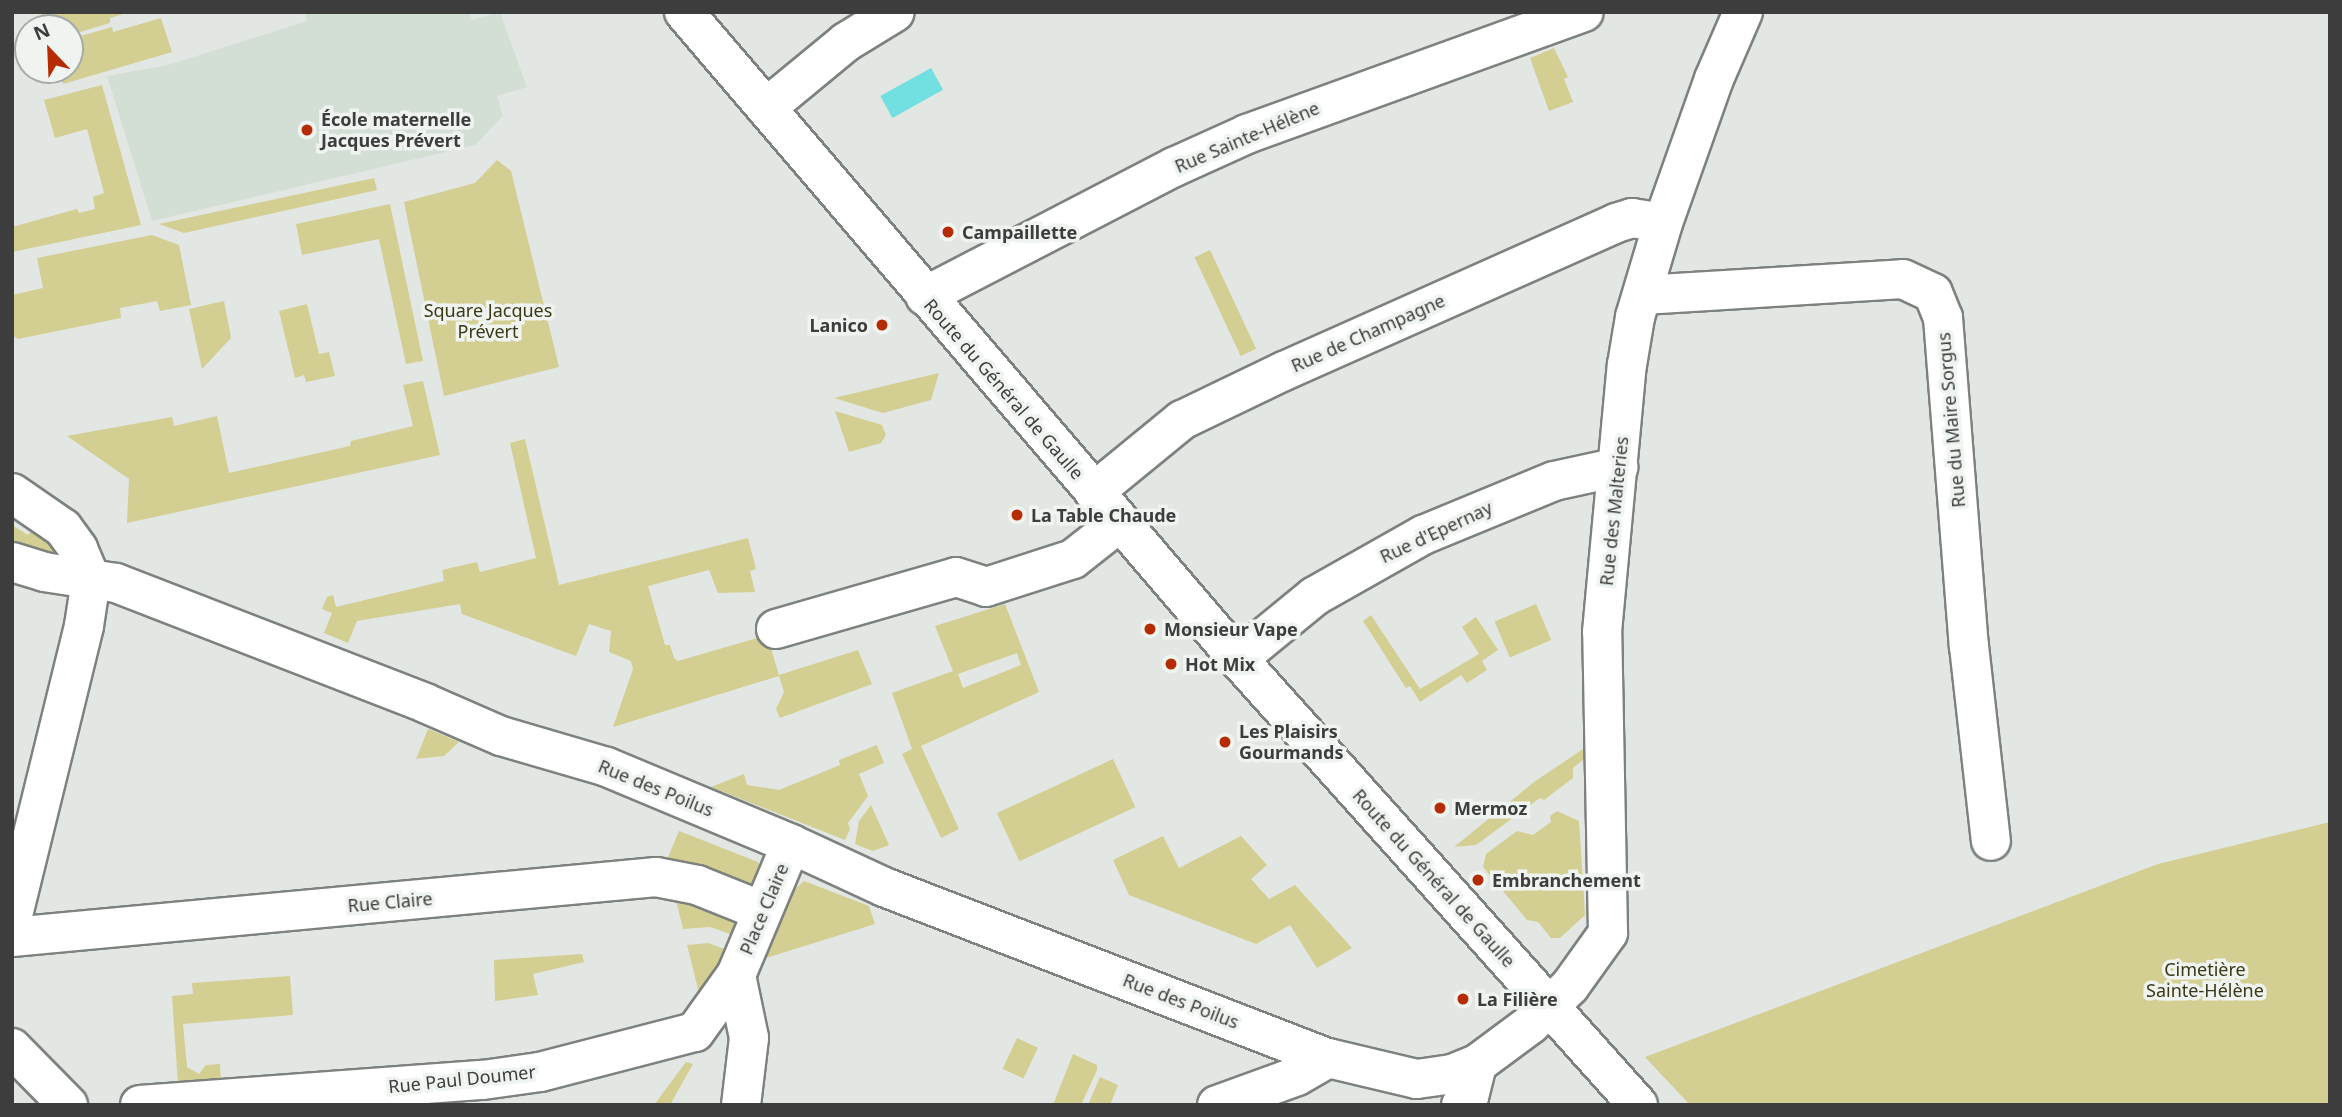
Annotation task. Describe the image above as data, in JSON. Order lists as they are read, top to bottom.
{
  "streets": {
    "street": [
      "Rue Sainte-Hélène",
      "Rue de Champagne",
      "Route du Général de Gaulle",
      "Rue du Maire Sorgus",
      "Rue des Malteries",
      "Rue d'Epernay",
      "Rue des Poilus",
      "Rue Claire",
      "Place Claire",
      "Rue Paul Doumer"
    ]
  },
  "crossings": [
    ["Rue Sainte-Hélène", "Route du Général de Gaulle"],
    ["Rue de Champagne", "Route du Général de Gaulle"],
    ["Rue de Champagne", "Rue des Malteries"],
    ["Route du Général de Gaulle", "Rue des Malteries"],
    ["Route du Général de Gaulle", "Rue d'Epernay"],
    ["Route du Général de Gaulle", "Rue des Poilus"],
    ["Rue du Maire Sorgus", "Rue des Malteries"],
    ["Rue des Malteries", "Rue d'Epernay"],
    ["Rue des Malteries", "Rue des Poilus"],
    ["Rue des Poilus", "Place Claire"],
    ["Rue Claire", "Place Claire"],
    ["Place Claire", "Rue Paul Doumer"]
  ],
  "parks": ["Square Jacques Prévert", "Cimetière Sainte-Hélène"],
  "places": [
    "École maternelle Jacques Prévert",
    "Campaillette",
    "Lanico",
    "La Table Chaude",
    "Monsieur Vape",
    "Hot Mix",
    "Les Plaisirs Gourmands",
    "Mermoz",
    "Embranchement",
    "La Filière"
  ],
  "north": "top left"
}
